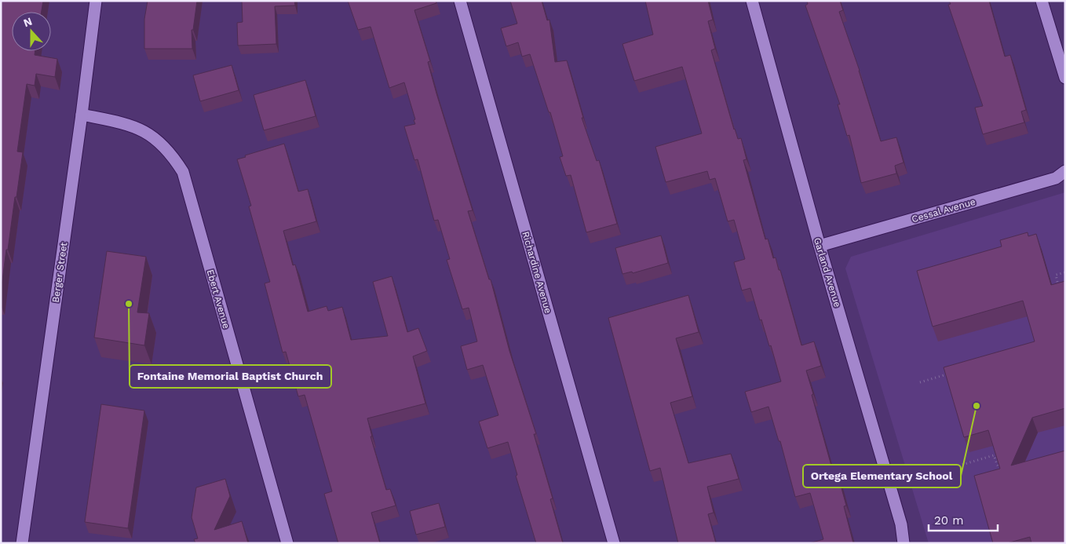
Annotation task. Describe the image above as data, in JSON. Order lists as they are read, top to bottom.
{
  "streets": {
    "street": [
      "Cessal Avenue",
      "Berger Street",
      "Richardine Avenue",
      "Garland Avenue",
      "Ebert Avenue"
    ]
  },
  "crossings": [
    ["Cessal Avenue", "Garland Avenue"],
    ["Berger Street", "Ebert Avenue"]
  ],
  "places": ["Fontaine Memorial Baptist Church", "Ortega Elementary School"],
  "scale_bar": "20 m",
  "north": "top"
}
